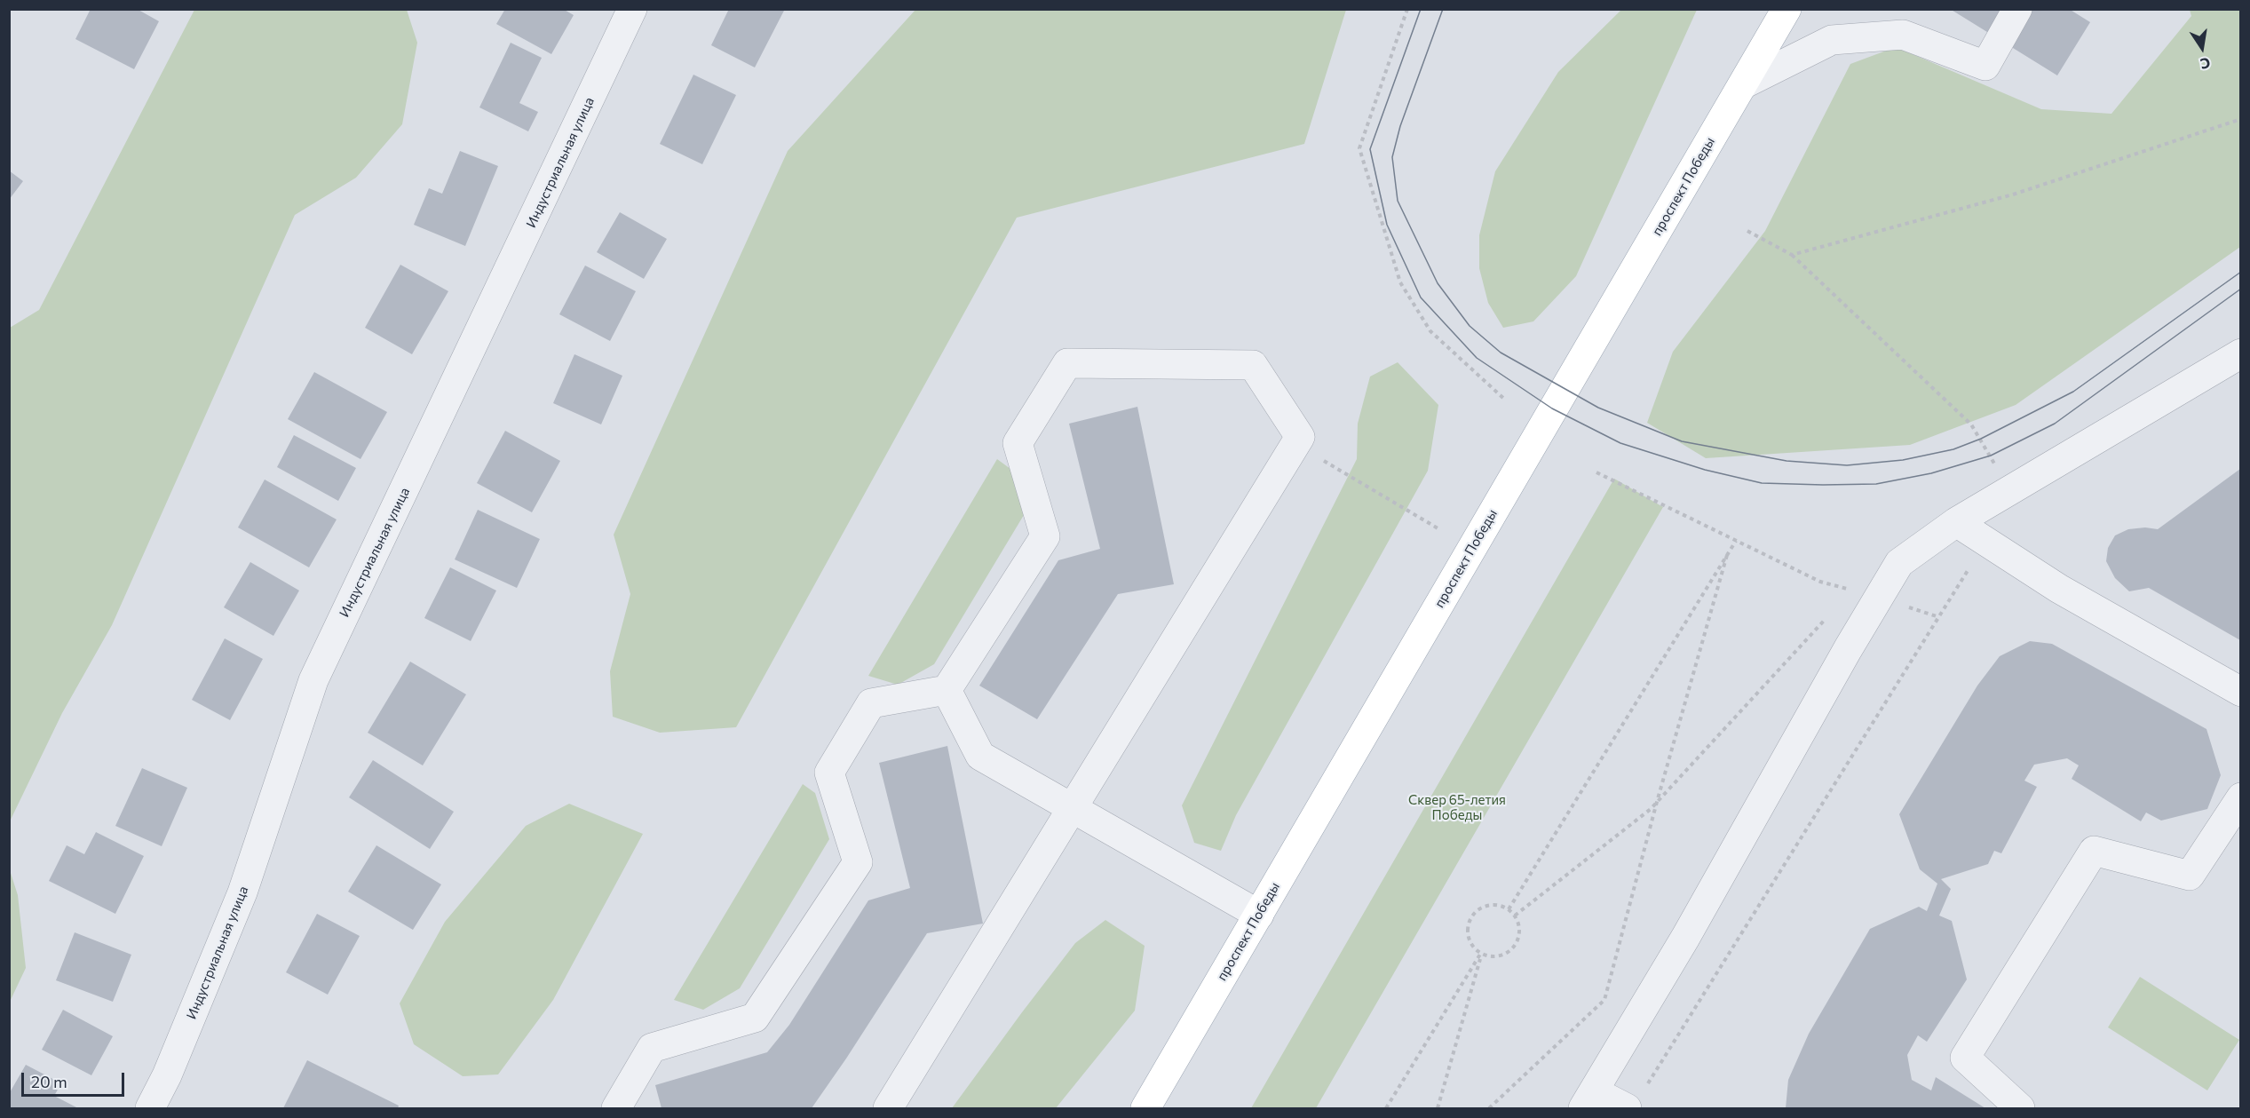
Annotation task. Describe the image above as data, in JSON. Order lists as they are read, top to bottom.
{
  "streets": {
    "main road": ["проспект Победы"],
    "street": ["Индустриальная улица"]
  },
  "parks": ["Сквер 65-летия Победы"],
  "scale_bar": "20 m",
  "north": "bottom"
}
